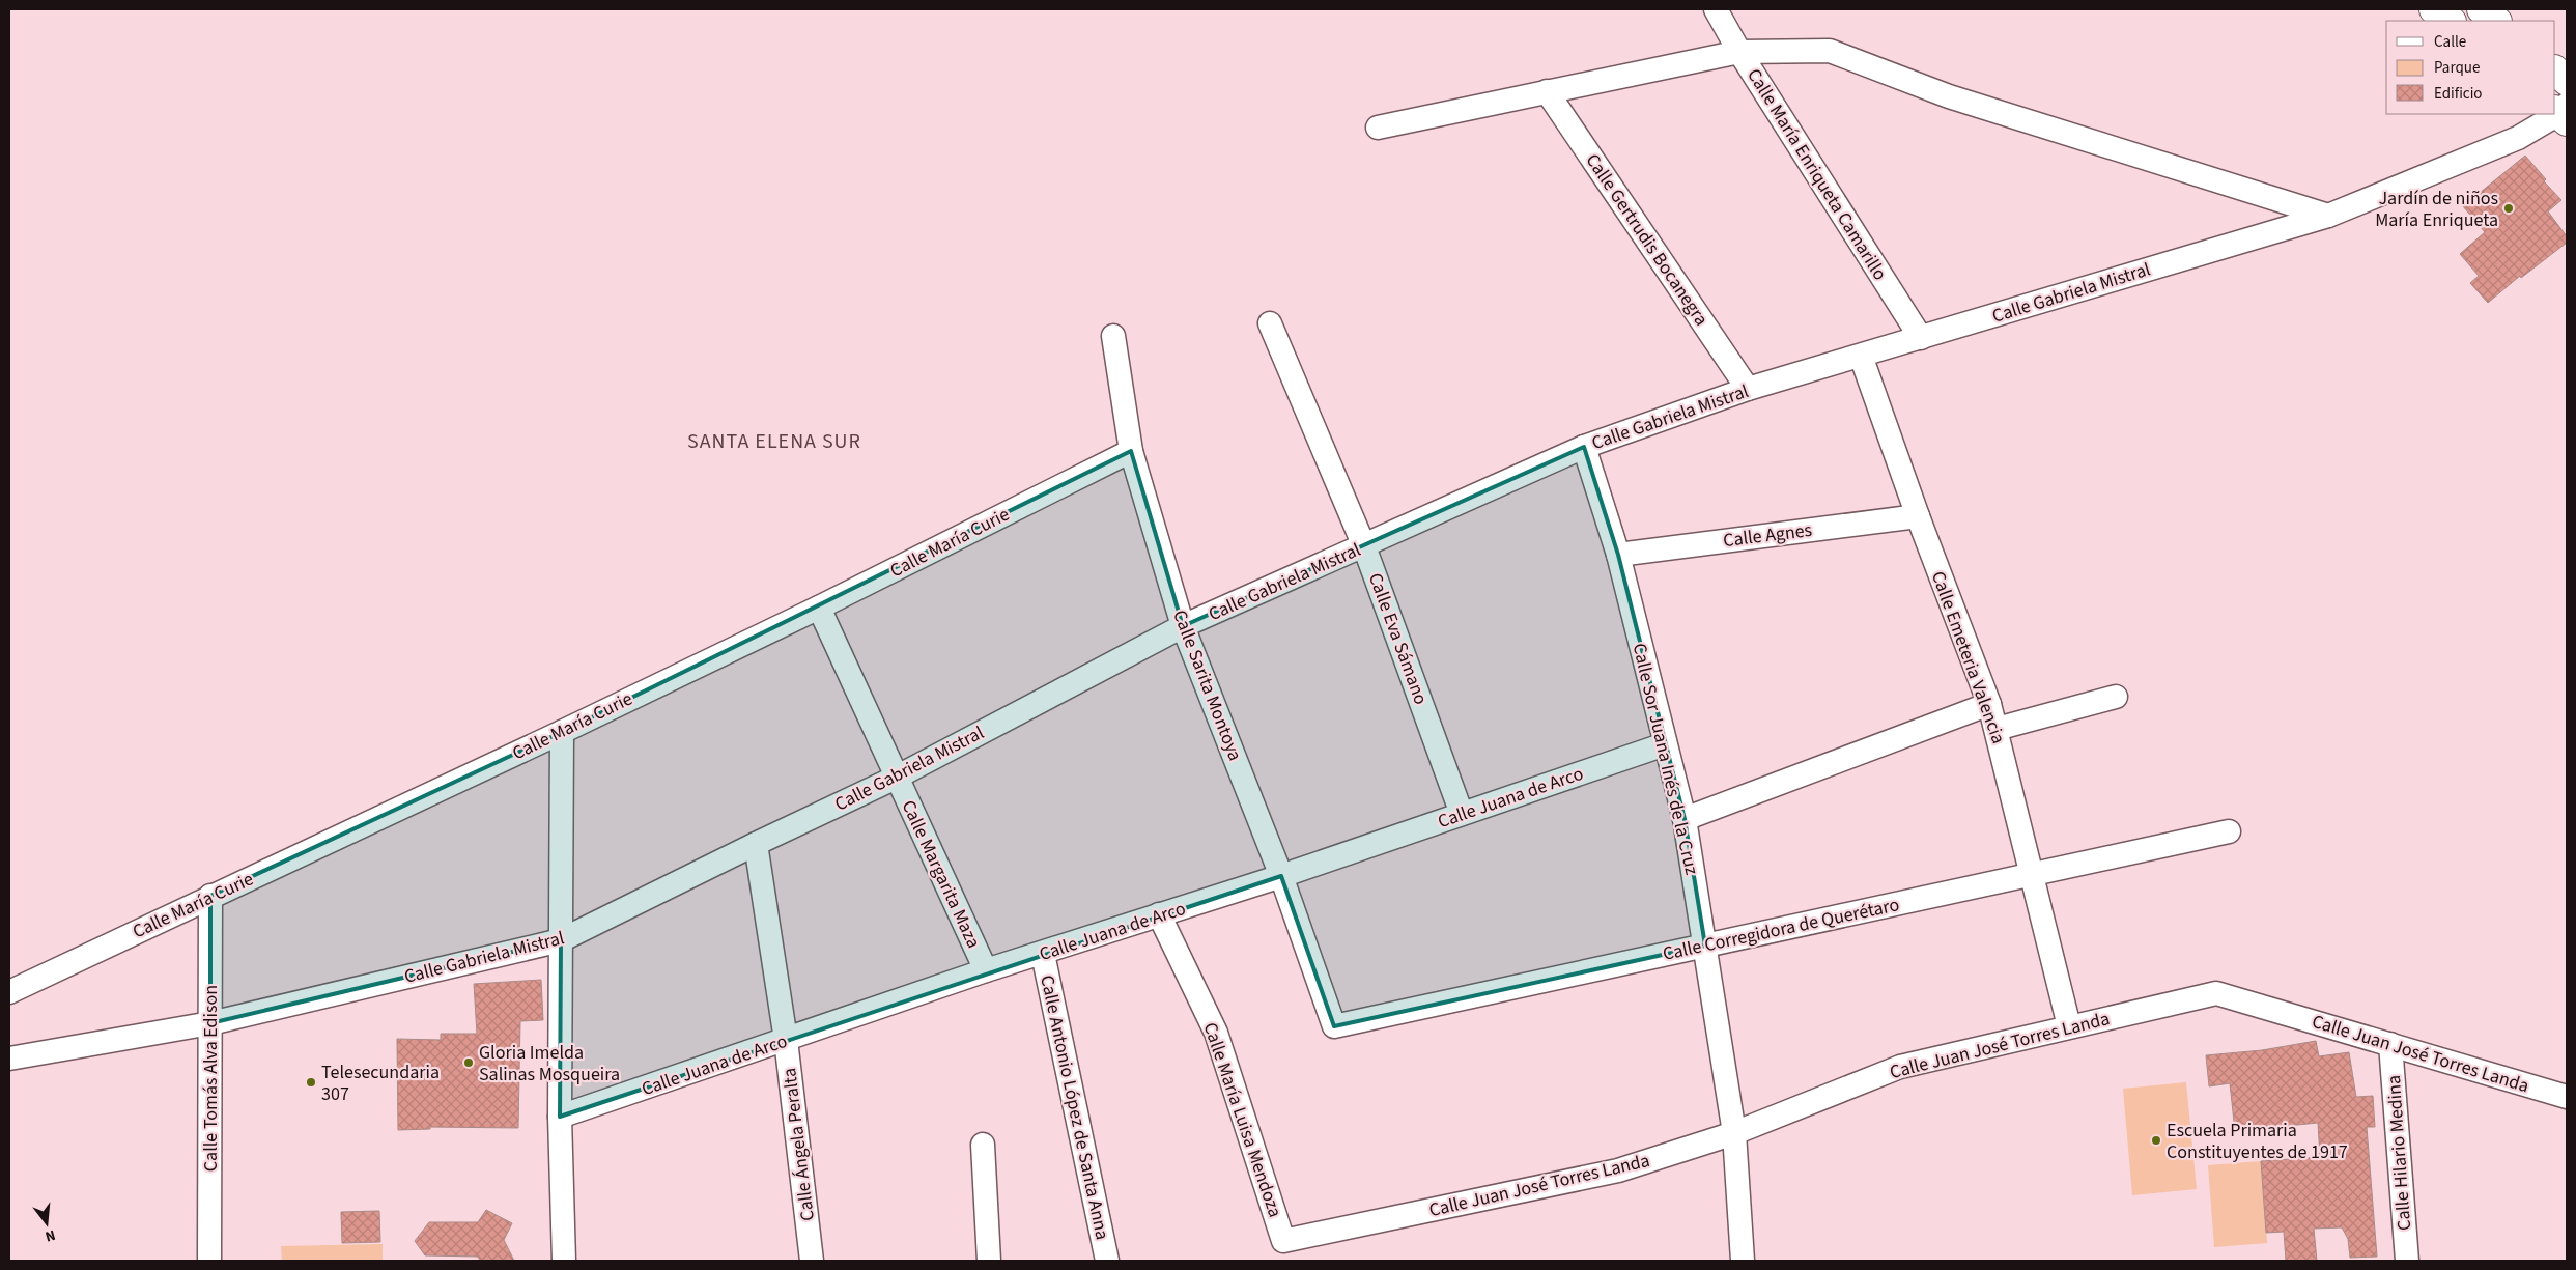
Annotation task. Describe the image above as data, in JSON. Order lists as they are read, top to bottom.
{
  "streets": {
    "street": [
      "Calle María Enriqueta Camarillo",
      "Calle Gertrudis Bocanegra",
      "Calle Gabriela Mistral",
      "Calle Agnes",
      "Calle María Curie",
      "Calle Eva Sámano",
      "Calle Emeteria Valencia",
      "Calle Sarita Montoya",
      "Calle Sor Juana Inés de la Cruz",
      "Calle Juana de Arco",
      "Calle Margarita Maza",
      "Calle Corregidora de Querétaro",
      "Calle Juan José Torres Landa",
      "Calle Tomás Alva Edison",
      "Calle Antonio López de Santa Anna",
      "Calle María Luisa Mendoza",
      "Calle Ángela Peralta",
      "Calle Hilario Medina"
    ]
  },
  "crossings": [
    ["Calle María Enriqueta Camarillo", "Calle Gabriela Mistral"],
    ["Calle Gertrudis Bocanegra", "Calle Gabriela Mistral"],
    ["Calle Gabriela Mistral", "Calle Eva Sámano"],
    ["Calle Gabriela Mistral", "Calle Emeteria Valencia"],
    ["Calle Gabriela Mistral", "Calle Sarita Montoya"],
    ["Calle Gabriela Mistral", "Calle Sor Juana Inés de la Cruz"],
    ["Calle Gabriela Mistral", "Calle Margarita Maza"],
    ["Calle Gabriela Mistral", "Calle Tomás Alva Edison"],
    ["Calle Gabriela Mistral", "Calle Ángela Peralta"],
    ["Calle Agnes", "Calle Emeteria Valencia"],
    ["Calle Agnes", "Calle Sor Juana Inés de la Cruz"],
    ["Calle María Curie", "Calle Sarita Montoya"],
    ["Calle María Curie", "Calle Margarita Maza"],
    ["Calle María Curie", "Calle Tomás Alva Edison"],
    ["Calle Eva Sámano", "Calle Juana de Arco"],
    ["Calle Emeteria Valencia", "Calle Corregidora de Querétaro"],
    ["Calle Emeteria Valencia", "Calle Juan José Torres Landa"],
    ["Calle Sarita Montoya", "Calle Juana de Arco"],
    ["Calle Sarita Montoya", "Calle Corregidora de Querétaro"],
    ["Calle Sor Juana Inés de la Cruz", "Calle Juana de Arco"],
    ["Calle Sor Juana Inés de la Cruz", "Calle Corregidora de Querétaro"],
    ["Calle Sor Juana Inés de la Cruz", "Calle Juan José Torres Landa"],
    ["Calle Juana de Arco", "Calle Margarita Maza"],
    ["Calle Juana de Arco", "Calle Antonio López de Santa Anna"],
    ["Calle Juana de Arco", "Calle María Luisa Mendoza"],
    ["Calle Juana de Arco", "Calle Ángela Peralta"],
    ["Calle Juan José Torres Landa", "Calle María Luisa Mendoza"],
    ["Calle Juan José Torres Landa", "Calle Hilario Medina"]
  ],
  "districts": ["SANTA ELENA SUR"],
  "places": [
    "Jardín de niños María Enriqueta",
    "Gloria Imelda Salinas Mosqueira",
    "Telesecundaria 307",
    "Escuela Primaria Constituyentes de 1917"
  ],
  "legend": ["Calle", "Parque", "Edificio"],
  "north": "bottom"
}
